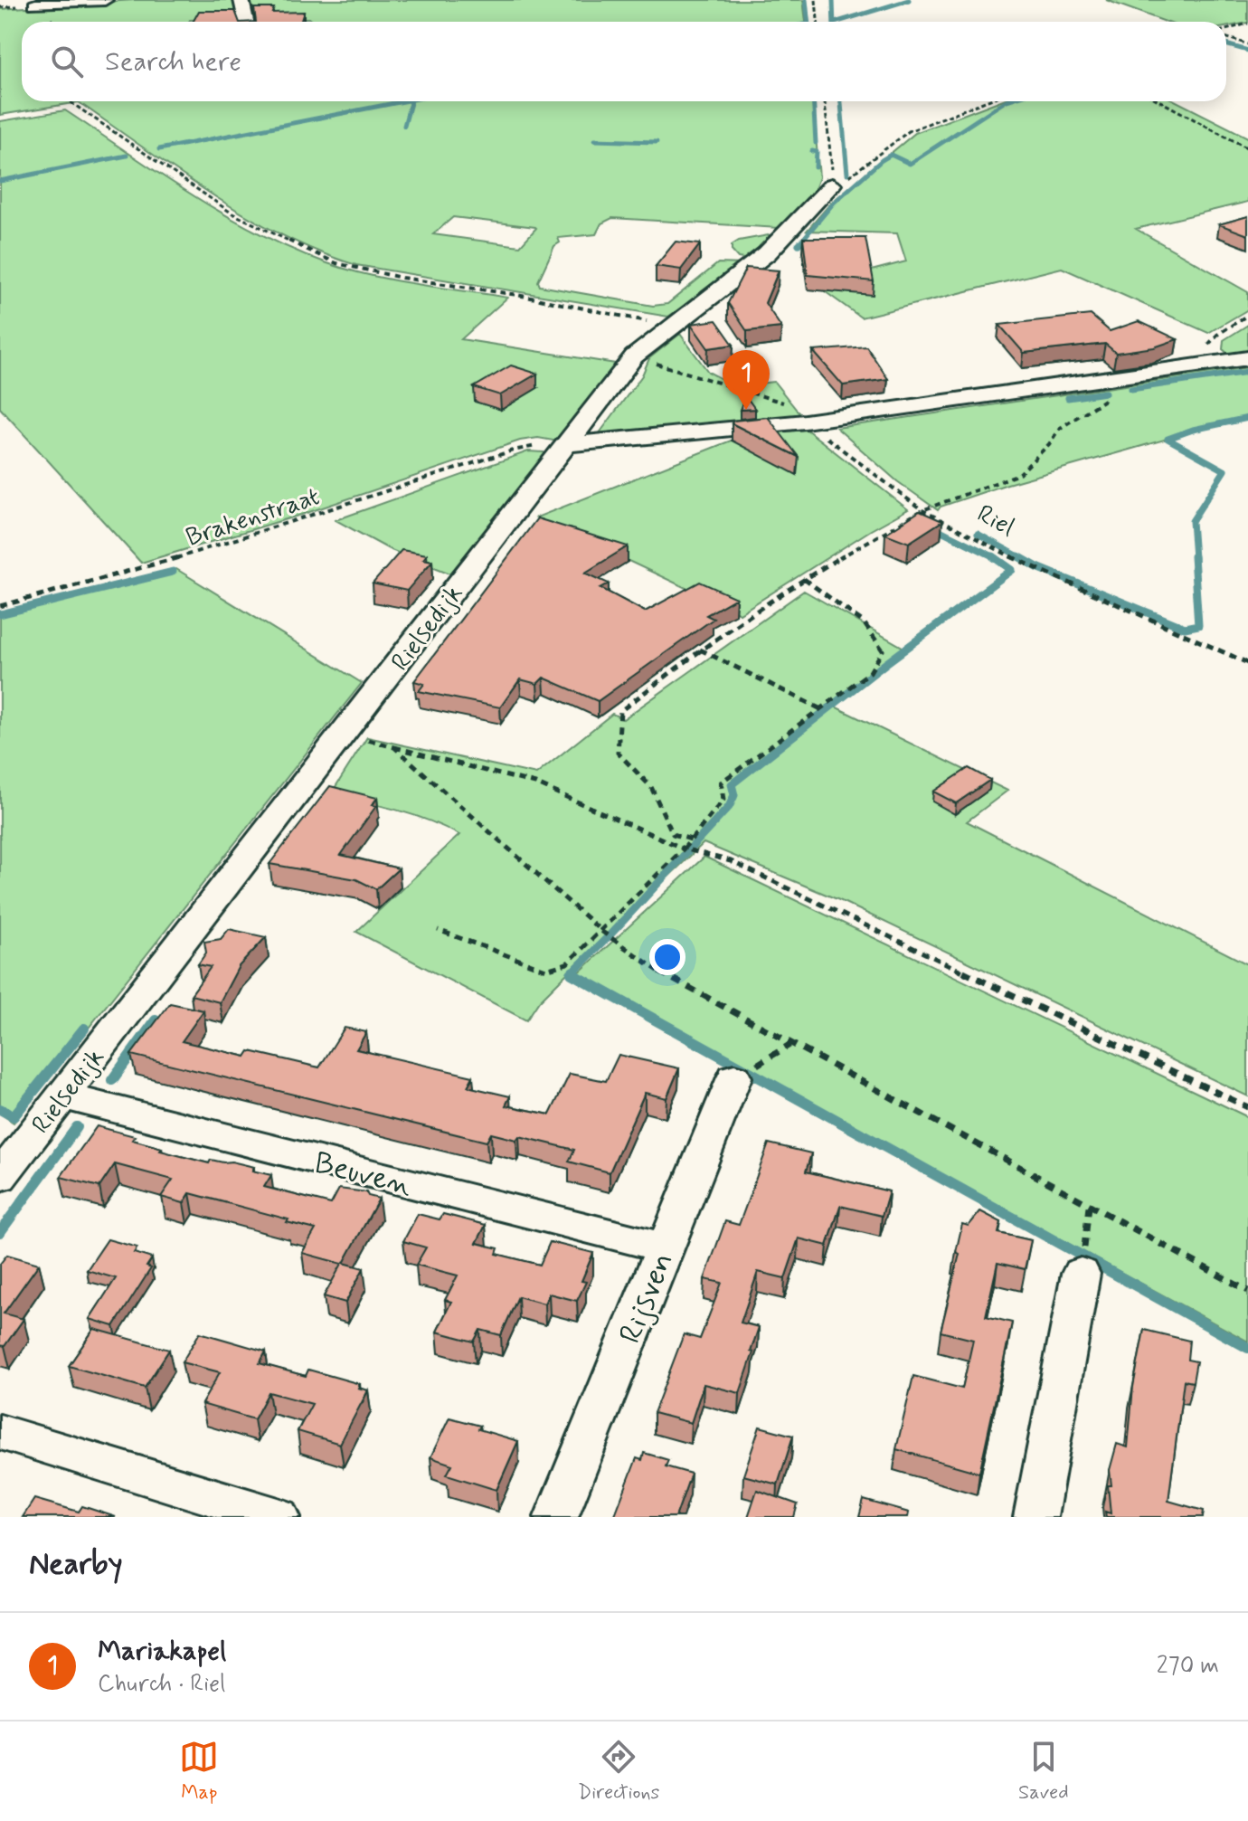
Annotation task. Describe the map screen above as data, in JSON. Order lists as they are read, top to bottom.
{
  "streets": {
    "street": ["Rielsedijk", "Beuven", "Rijsven"],
    "path": ["Brakenstraat", "Riel"]
  },
  "crossings": [
    ["Riel", "Rielsedijk"],
    ["Rielsedijk", "Beuven"],
    ["Beuven", "Rijsven"]
  ],
  "page": {
    "search": "Search here",
    "pins": "1",
    "heading": "Nearby",
    "list": [
      {
        "mark": "1",
        "name": "Mariakapel",
        "note": "Church · Riel",
        "value": "270 m"
      }
    ],
    "nav": ["Map", "Directions", "Saved"]
  }
}
